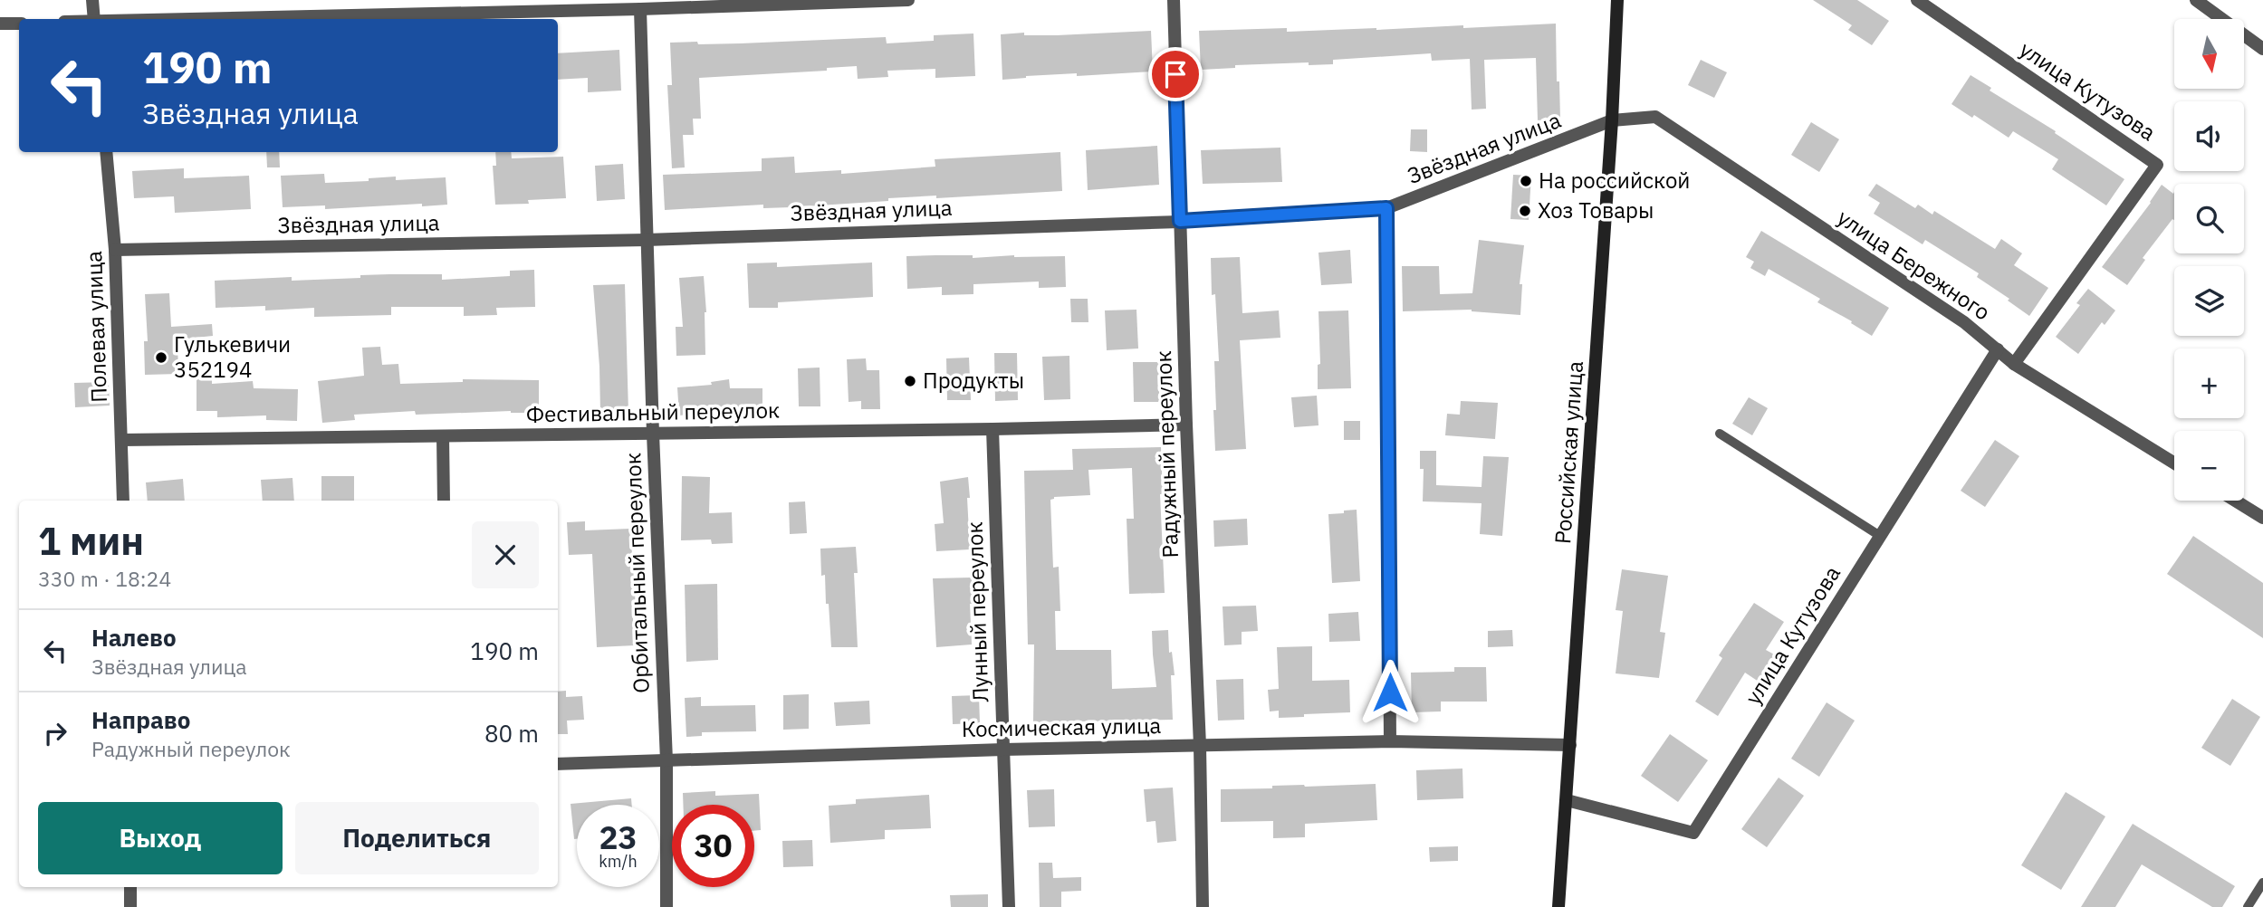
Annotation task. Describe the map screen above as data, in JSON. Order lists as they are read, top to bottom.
{
  "streets": {
    "street": [
      "улица Кутузова",
      "Звёздная улица",
      "улица Бережного",
      "Полевая улица",
      "Фестивальный переулок",
      "Российская улица",
      "Радужный переулок",
      "Орбитальный переулок",
      "Лунный переулок",
      "Космическая улица"
    ]
  },
  "crossings": [
    ["улица Кутузова", "улица Бережного"],
    ["улица Кутузова", "Российская улица"],
    ["Звёздная улица", "улица Бережного"],
    ["Звёздная улица", "Полевая улица"],
    ["Звёздная улица", "Российская улица"],
    ["Звёздная улица", "Радужный переулок"],
    ["Звёздная улица", "Орбитальный переулок"],
    ["улица Бережного", "Российская улица"],
    ["Полевая улица", "Фестивальный переулок"],
    ["Фестивальный переулок", "Радужный переулок"],
    ["Фестивальный переулок", "Орбитальный переулок"],
    ["Фестивальный переулок", "Лунный переулок"],
    ["Российская улица", "Космическая улица"],
    ["Радужный переулок", "Космическая улица"],
    ["Орбитальный переулок", "Космическая улица"],
    ["Лунный переулок", "Космическая улица"]
  ],
  "places": [
    "На российской",
    "Хоз Товары",
    "Гулькевичи 352194",
    "Продукты"
  ],
  "north": "bottom",
  "page": {
    "map_buttons": ["+", "−"],
    "turn": ["190 m", "Звёздная улица"],
    "heading": ["1 мин", "330 m · 18:24"],
    "list": [
      {
        "name": "Налево",
        "note": "Звёздная улица",
        "value": "190 m"
      },
      {
        "name": "Направо",
        "note": "Радужный переулок",
        "value": "80 m"
      }
    ],
    "buttons": ["Выход", "Поделиться"],
    "speed": "23 km/h",
    "limit": "30"
  }
}
